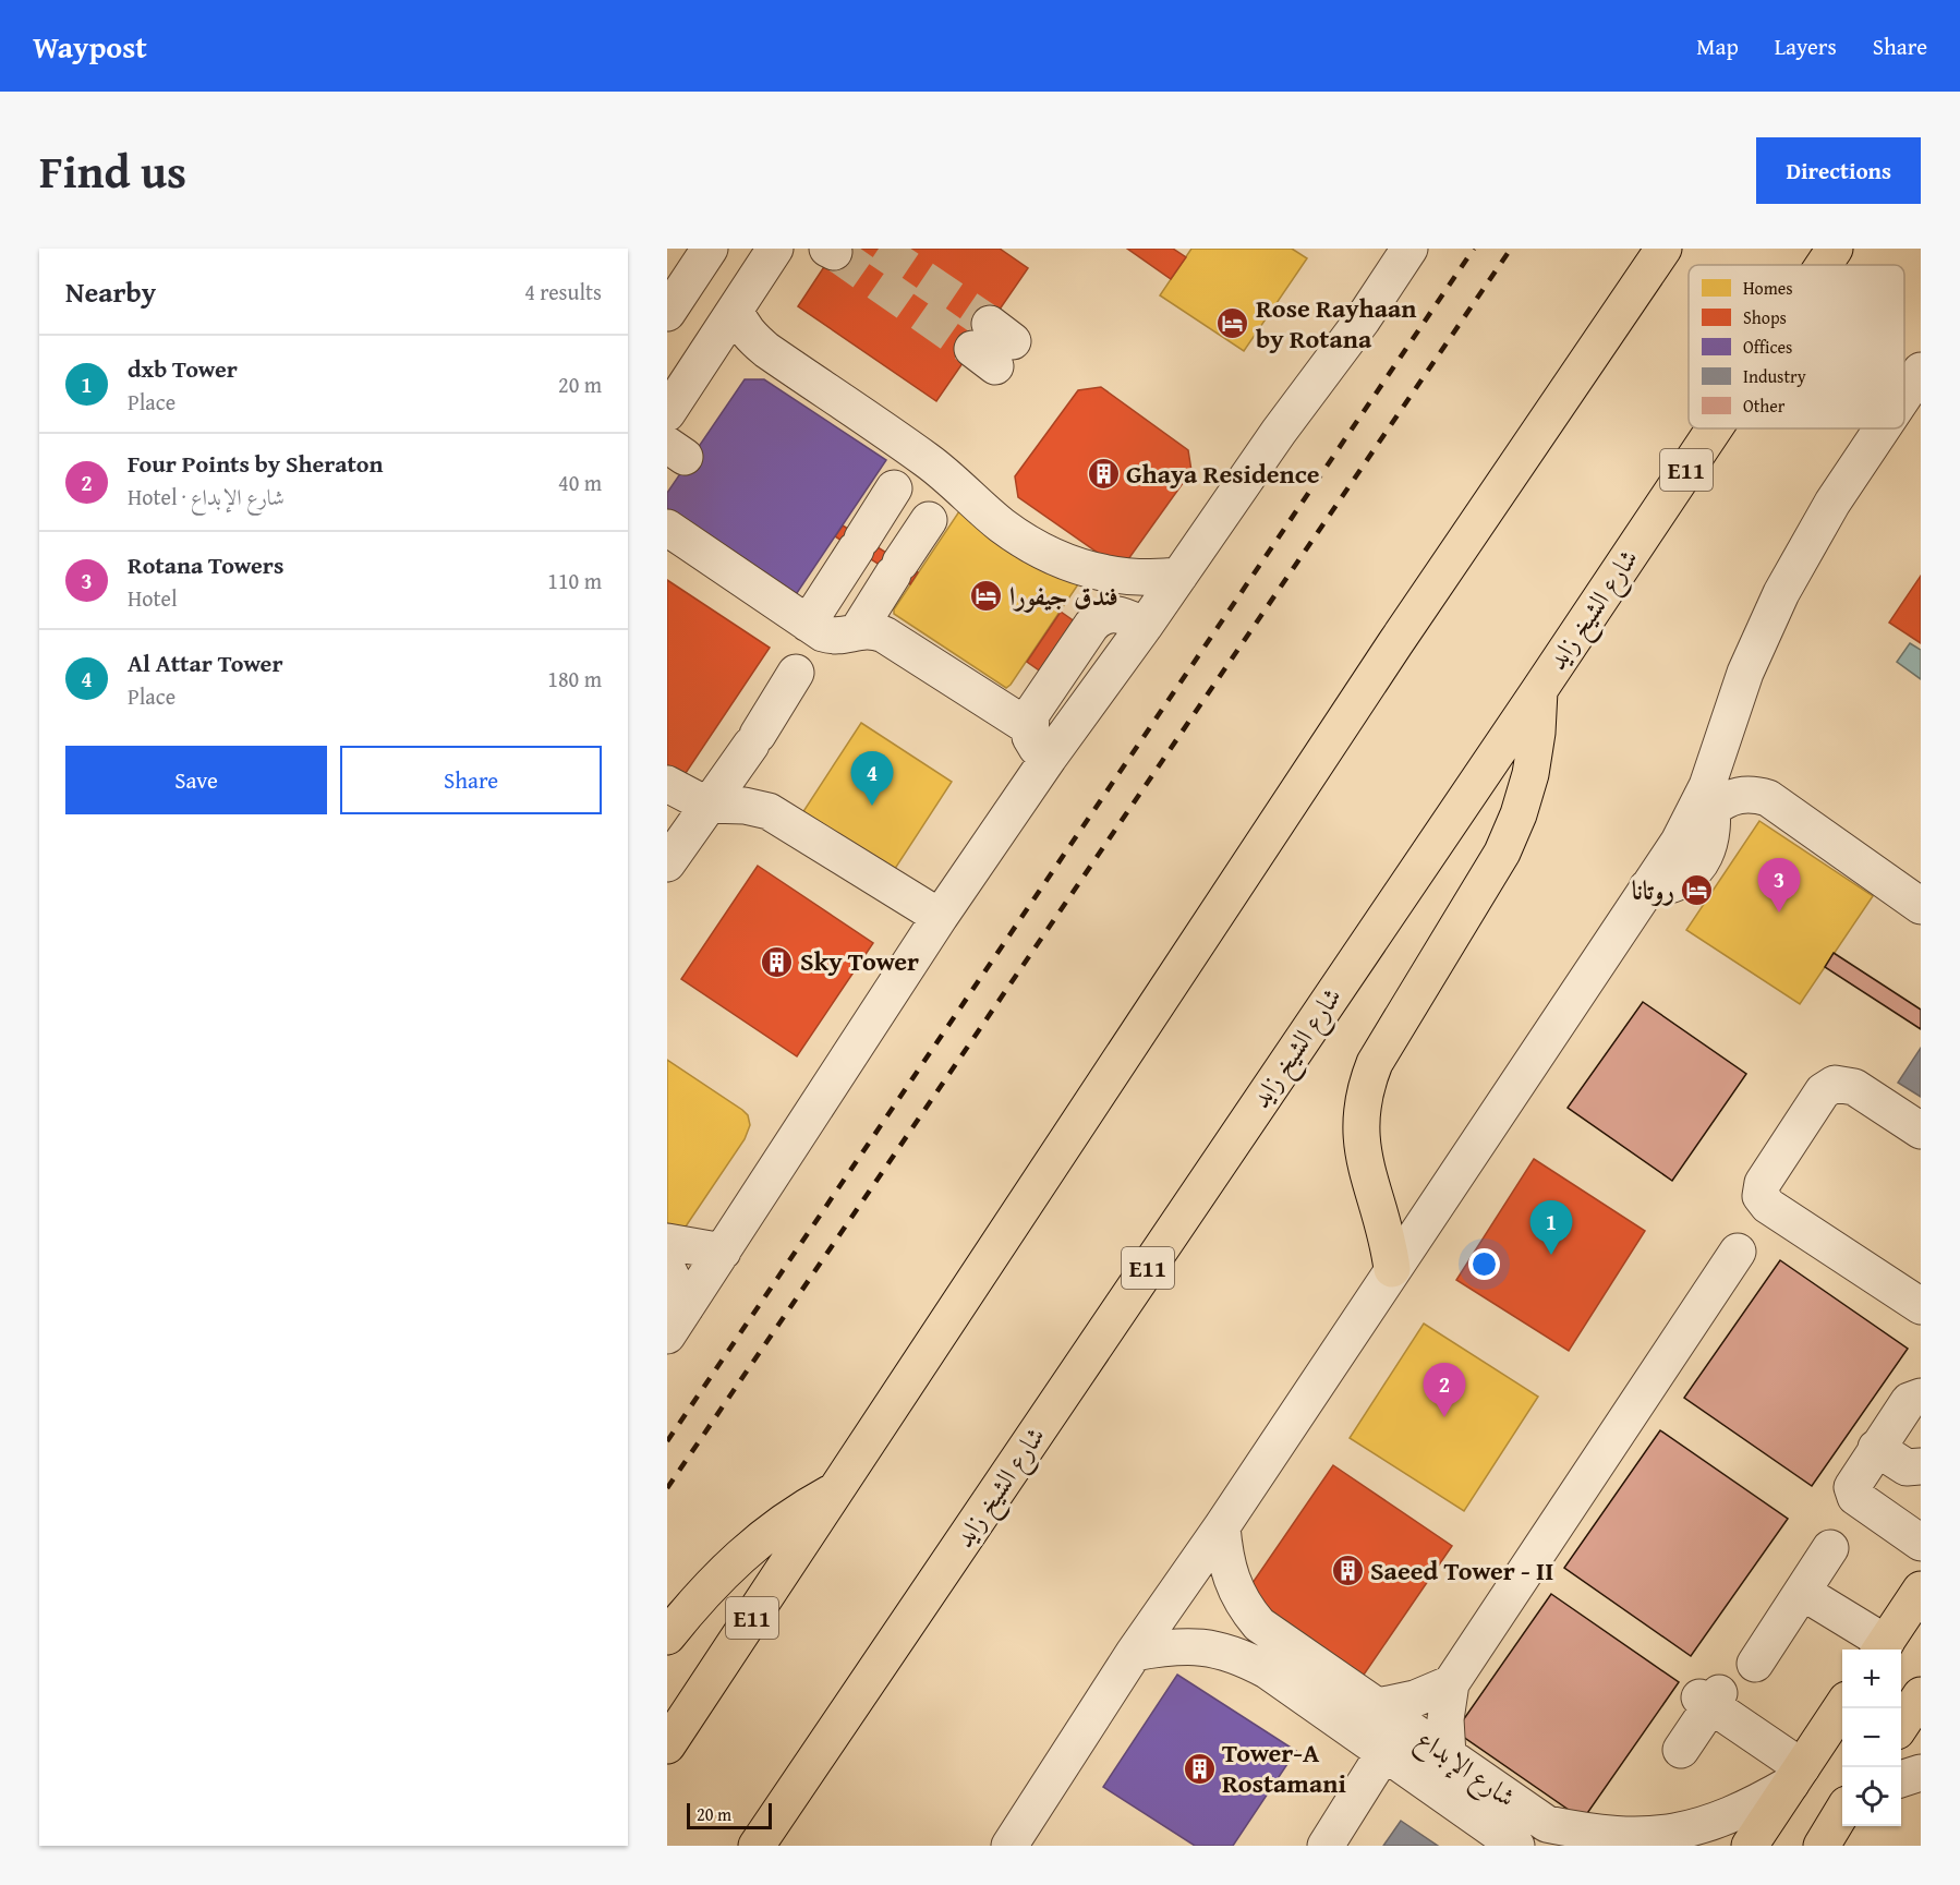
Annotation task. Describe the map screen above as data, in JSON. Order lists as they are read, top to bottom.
{
  "streets": {
    "main road": ["E11", "شارع الشيخ زايد"],
    "street": ["شارع الإبداع"]
  },
  "places": {
    "hotel": ["Rose Rayhaan by Rotana", "فندق جيفورا", "روتانا"],
    "building": [
      "Ghaya Residence",
      "Sky Tower",
      "Saeed Tower - II",
      "Tower-A Rostamani"
    ]
  },
  "legend": [
    "Homes",
    "Shops",
    "Offices",
    "Industry",
    "Other"
  ],
  "scale_bar": "20 m",
  "page": {
    "header": "Waypost",
    "nav": ["Map", "Layers", "Share"],
    "title": "Find us",
    "buttons": [
      "Directions",
      ["Save", "Share"]
    ],
    "heading": ["Nearby", "4 results"],
    "list": [
      {
        "mark": "1",
        "name": "dxb Tower",
        "note": "Place",
        "value": "20 m"
      },
      {
        "mark": "2",
        "name": "Four Points by Sheraton",
        "note": "Hotel · شارع الإبداع",
        "value": "40 m"
      },
      {
        "mark": "3",
        "name": "Rotana Towers",
        "note": "Hotel",
        "value": "110 m"
      },
      {
        "mark": "4",
        "name": "Al Attar Tower",
        "note": "Place",
        "value": "180 m"
      }
    ],
    "pins": [
      "4",
      "3",
      "1",
      "2"
    ],
    "map_buttons": ["+", "−"],
    "scale": "20 m"
  }
}
